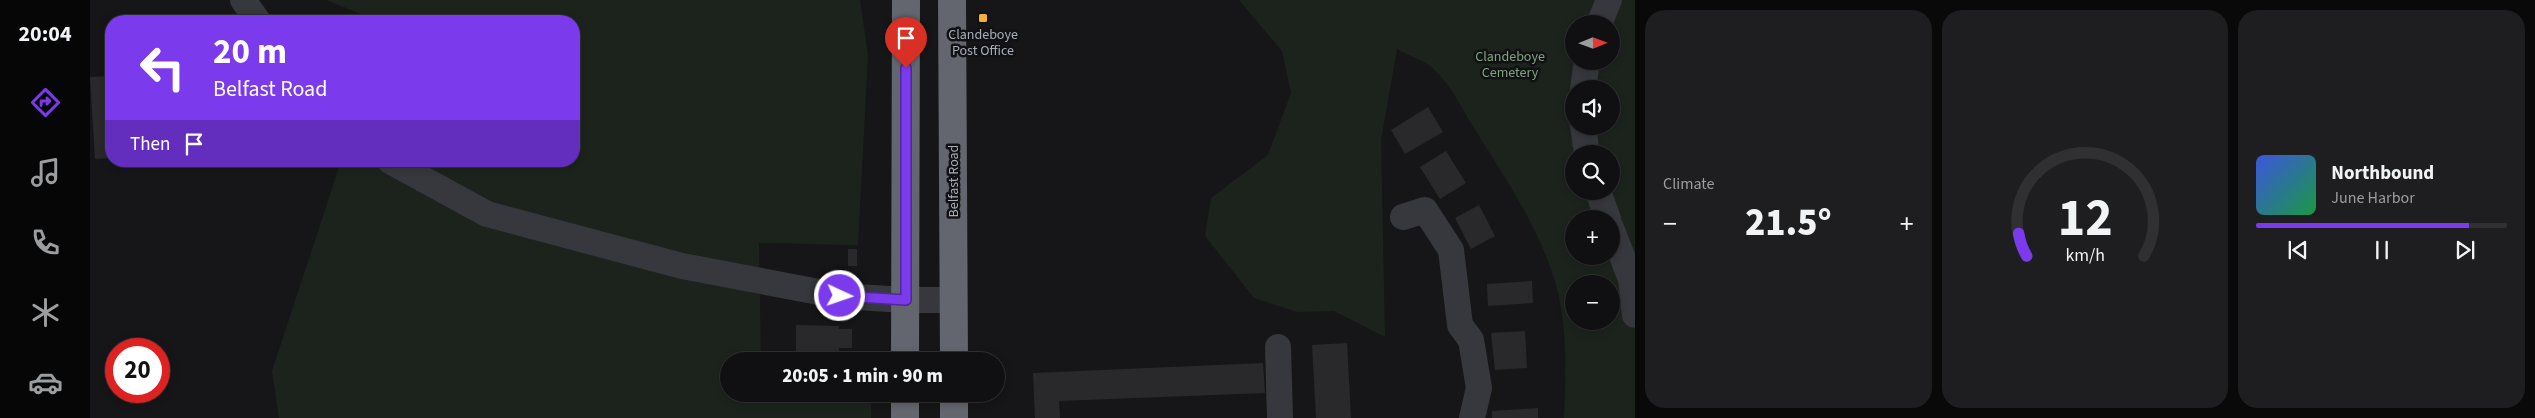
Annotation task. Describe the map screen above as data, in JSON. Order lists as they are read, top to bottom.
{
  "streets": {
    "highway": ["Belfast Road"]
  },
  "parks": ["Clandeboye Cemetery"],
  "places": {
    "transit": ["Clandeboye Post Office"]
  },
  "north": "right",
  "page": {
    "tabs": "20:04",
    "tile": "Climate",
    "map_buttons": ["+", "−"],
    "turn": ["20 m", "Belfast Road"],
    "then": "Then",
    "song": ["Northbound", "June Harbor"],
    "heat": ["−", "21.5°", "+"],
    "limit": "20",
    "trip": "20:05 · 1 min · 90 m",
    "gauge": ["12", "km/h"]
  }
}
